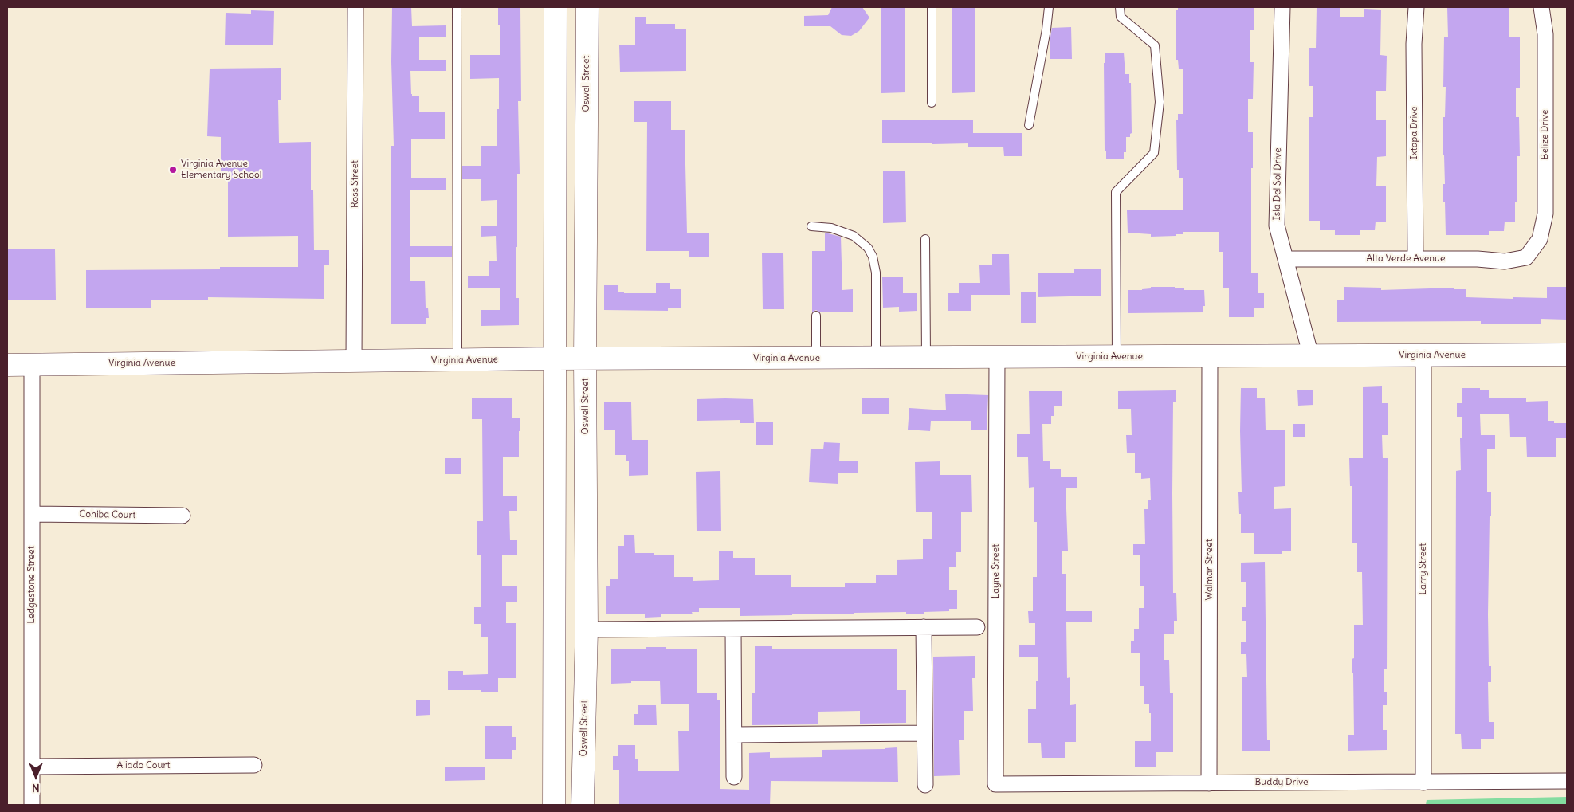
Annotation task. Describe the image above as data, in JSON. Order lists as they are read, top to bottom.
{
  "streets": {
    "main road": ["Oswell Street", "Virginia Avenue"],
    "street": [
      "Ixtapa Drive",
      "Belize Drive",
      "Ross Street",
      "Isla Del Sol Drive",
      "Alta Verde Avenue",
      "Cohiba Court",
      "Larry Street",
      "Walmar Street",
      "Layne Street",
      "Ledgestone Street",
      "Aliado Court",
      "Buddy Drive"
    ]
  },
  "crossings": [
    ["Oswell Street", "Virginia Avenue"],
    ["Ixtapa Drive", "Alta Verde Avenue"],
    ["Belize Drive", "Alta Verde Avenue"],
    ["Ross Street", "Virginia Avenue"],
    ["Isla Del Sol Drive", "Alta Verde Avenue"],
    ["Isla Del Sol Drive", "Virginia Avenue"],
    ["Virginia Avenue", "Larry Street"],
    ["Virginia Avenue", "Walmar Street"],
    ["Virginia Avenue", "Layne Street"],
    ["Virginia Avenue", "Ledgestone Street"],
    ["Cohiba Court", "Ledgestone Street"],
    ["Larry Street", "Buddy Drive"],
    ["Walmar Street", "Buddy Drive"],
    ["Layne Street", "Buddy Drive"],
    ["Ledgestone Street", "Aliado Court"]
  ],
  "places": ["Virginia Avenue Elementary School"],
  "north": "bottom"
}
